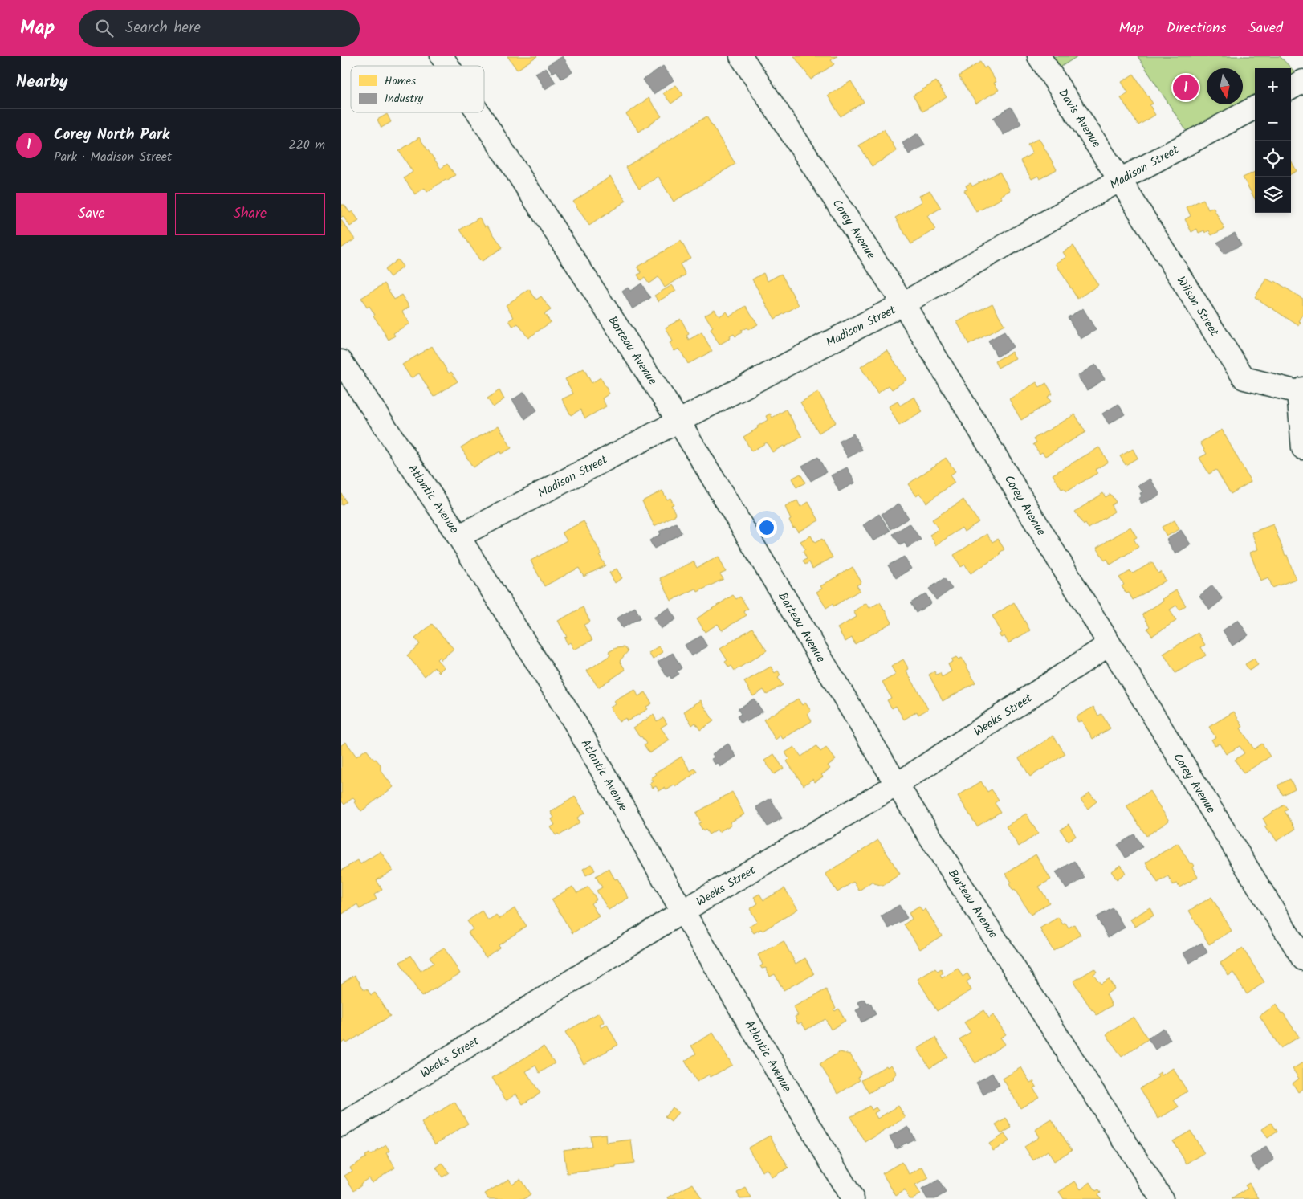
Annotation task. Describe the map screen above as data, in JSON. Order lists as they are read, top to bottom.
{
  "streets": {
    "street": [
      "Davis Avenue",
      "Madison Street",
      "Corey Avenue",
      "Wilson Street",
      "Barteau Avenue",
      "Atlantic Avenue",
      "Weeks Street"
    ]
  },
  "crossings": [
    ["Davis Avenue", "Madison Street"],
    ["Davis Avenue", "Wilson Street"],
    ["Madison Street", "Corey Avenue"],
    ["Madison Street", "Wilson Street"],
    ["Madison Street", "Barteau Avenue"],
    ["Madison Street", "Atlantic Avenue"],
    ["Corey Avenue", "Weeks Street"],
    ["Barteau Avenue", "Weeks Street"],
    ["Atlantic Avenue", "Weeks Street"]
  ],
  "legend": ["Homes", "Industry"],
  "north": "bottom",
  "page": {
    "header": "Map",
    "search": "Search here",
    "nav": ["Map", "Directions", "Saved"],
    "heading": "Nearby",
    "map_buttons": ["+", "−"],
    "pins": "1",
    "list": [
      {
        "mark": "1",
        "name": "Corey North Park",
        "note": "Park · Madison Street",
        "value": "220 m"
      }
    ],
    "buttons": ["Save", "Share"]
  }
}
